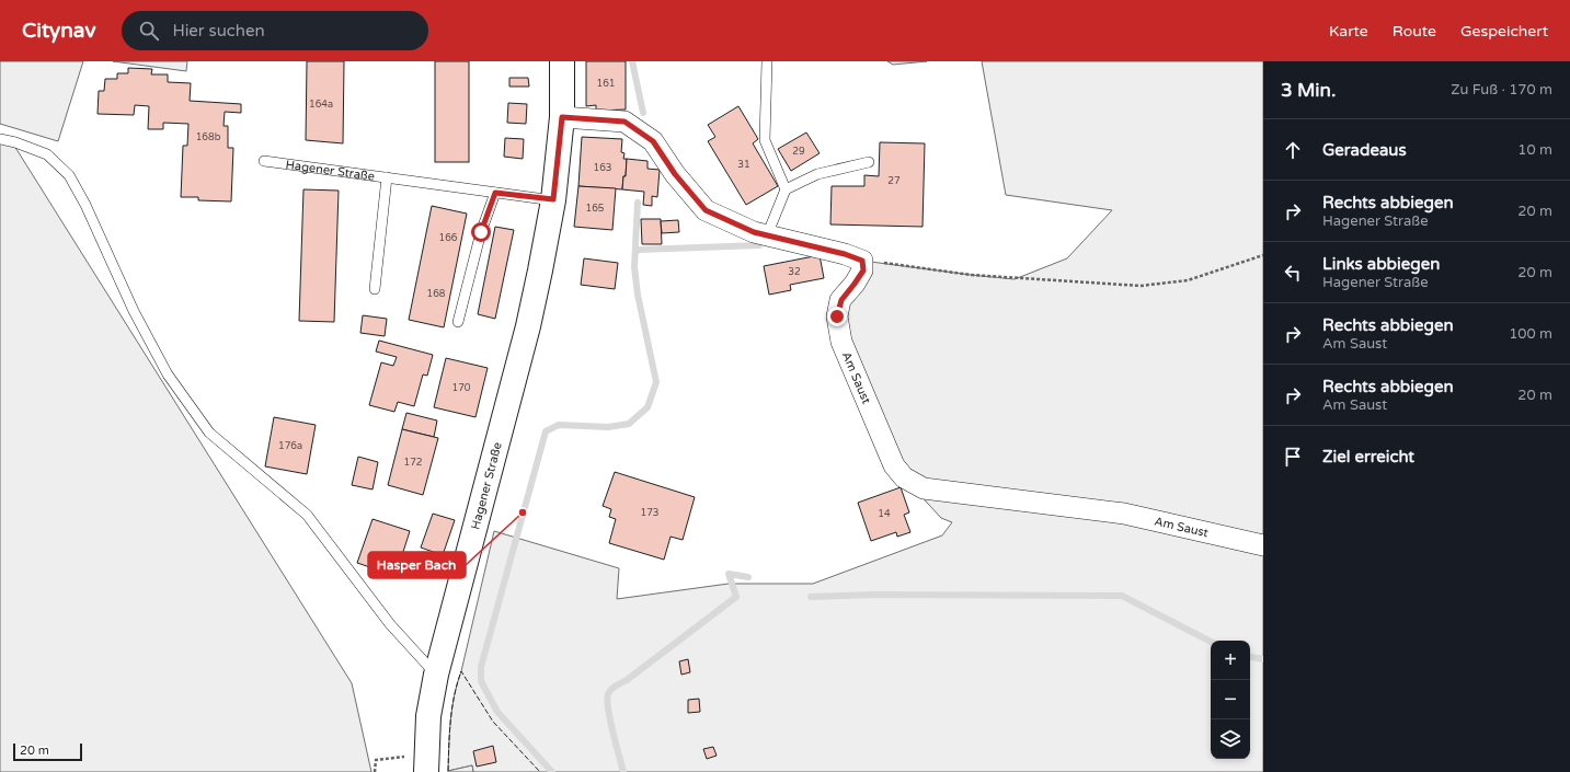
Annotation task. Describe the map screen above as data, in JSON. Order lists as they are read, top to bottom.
{
  "streets": {
    "main road": ["Hagener Straße"],
    "street": ["Am Saust"]
  },
  "places": ["Hasper Bach"],
  "house_numbers": [
    "161",
    "164a",
    "168b",
    "29",
    "31",
    "163",
    "27",
    "165",
    "166",
    "32",
    "168",
    "170",
    "176a",
    "172",
    "173",
    "14"
  ],
  "scale_bar": "20 m",
  "page": {
    "header": "Citynav",
    "search": "Hier suchen",
    "nav": ["Karte", "Route", "Gespeichert"],
    "heading": ["3 Min.", "Zu Fuß · 170 m"],
    "list": [
      ["Geradeaus", "10 m"],
      ["Rechts abbiegen", "Hagener Straße", "20 m"],
      ["Links abbiegen", "Hagener Straße", "20 m"],
      ["Rechts abbiegen", "Am Saust", "100 m"],
      ["Rechts abbiegen", "Am Saust", "20 m"],
      "Ziel erreicht"
    ],
    "map_buttons": ["+", "−"],
    "scale": "20 m"
  }
}
